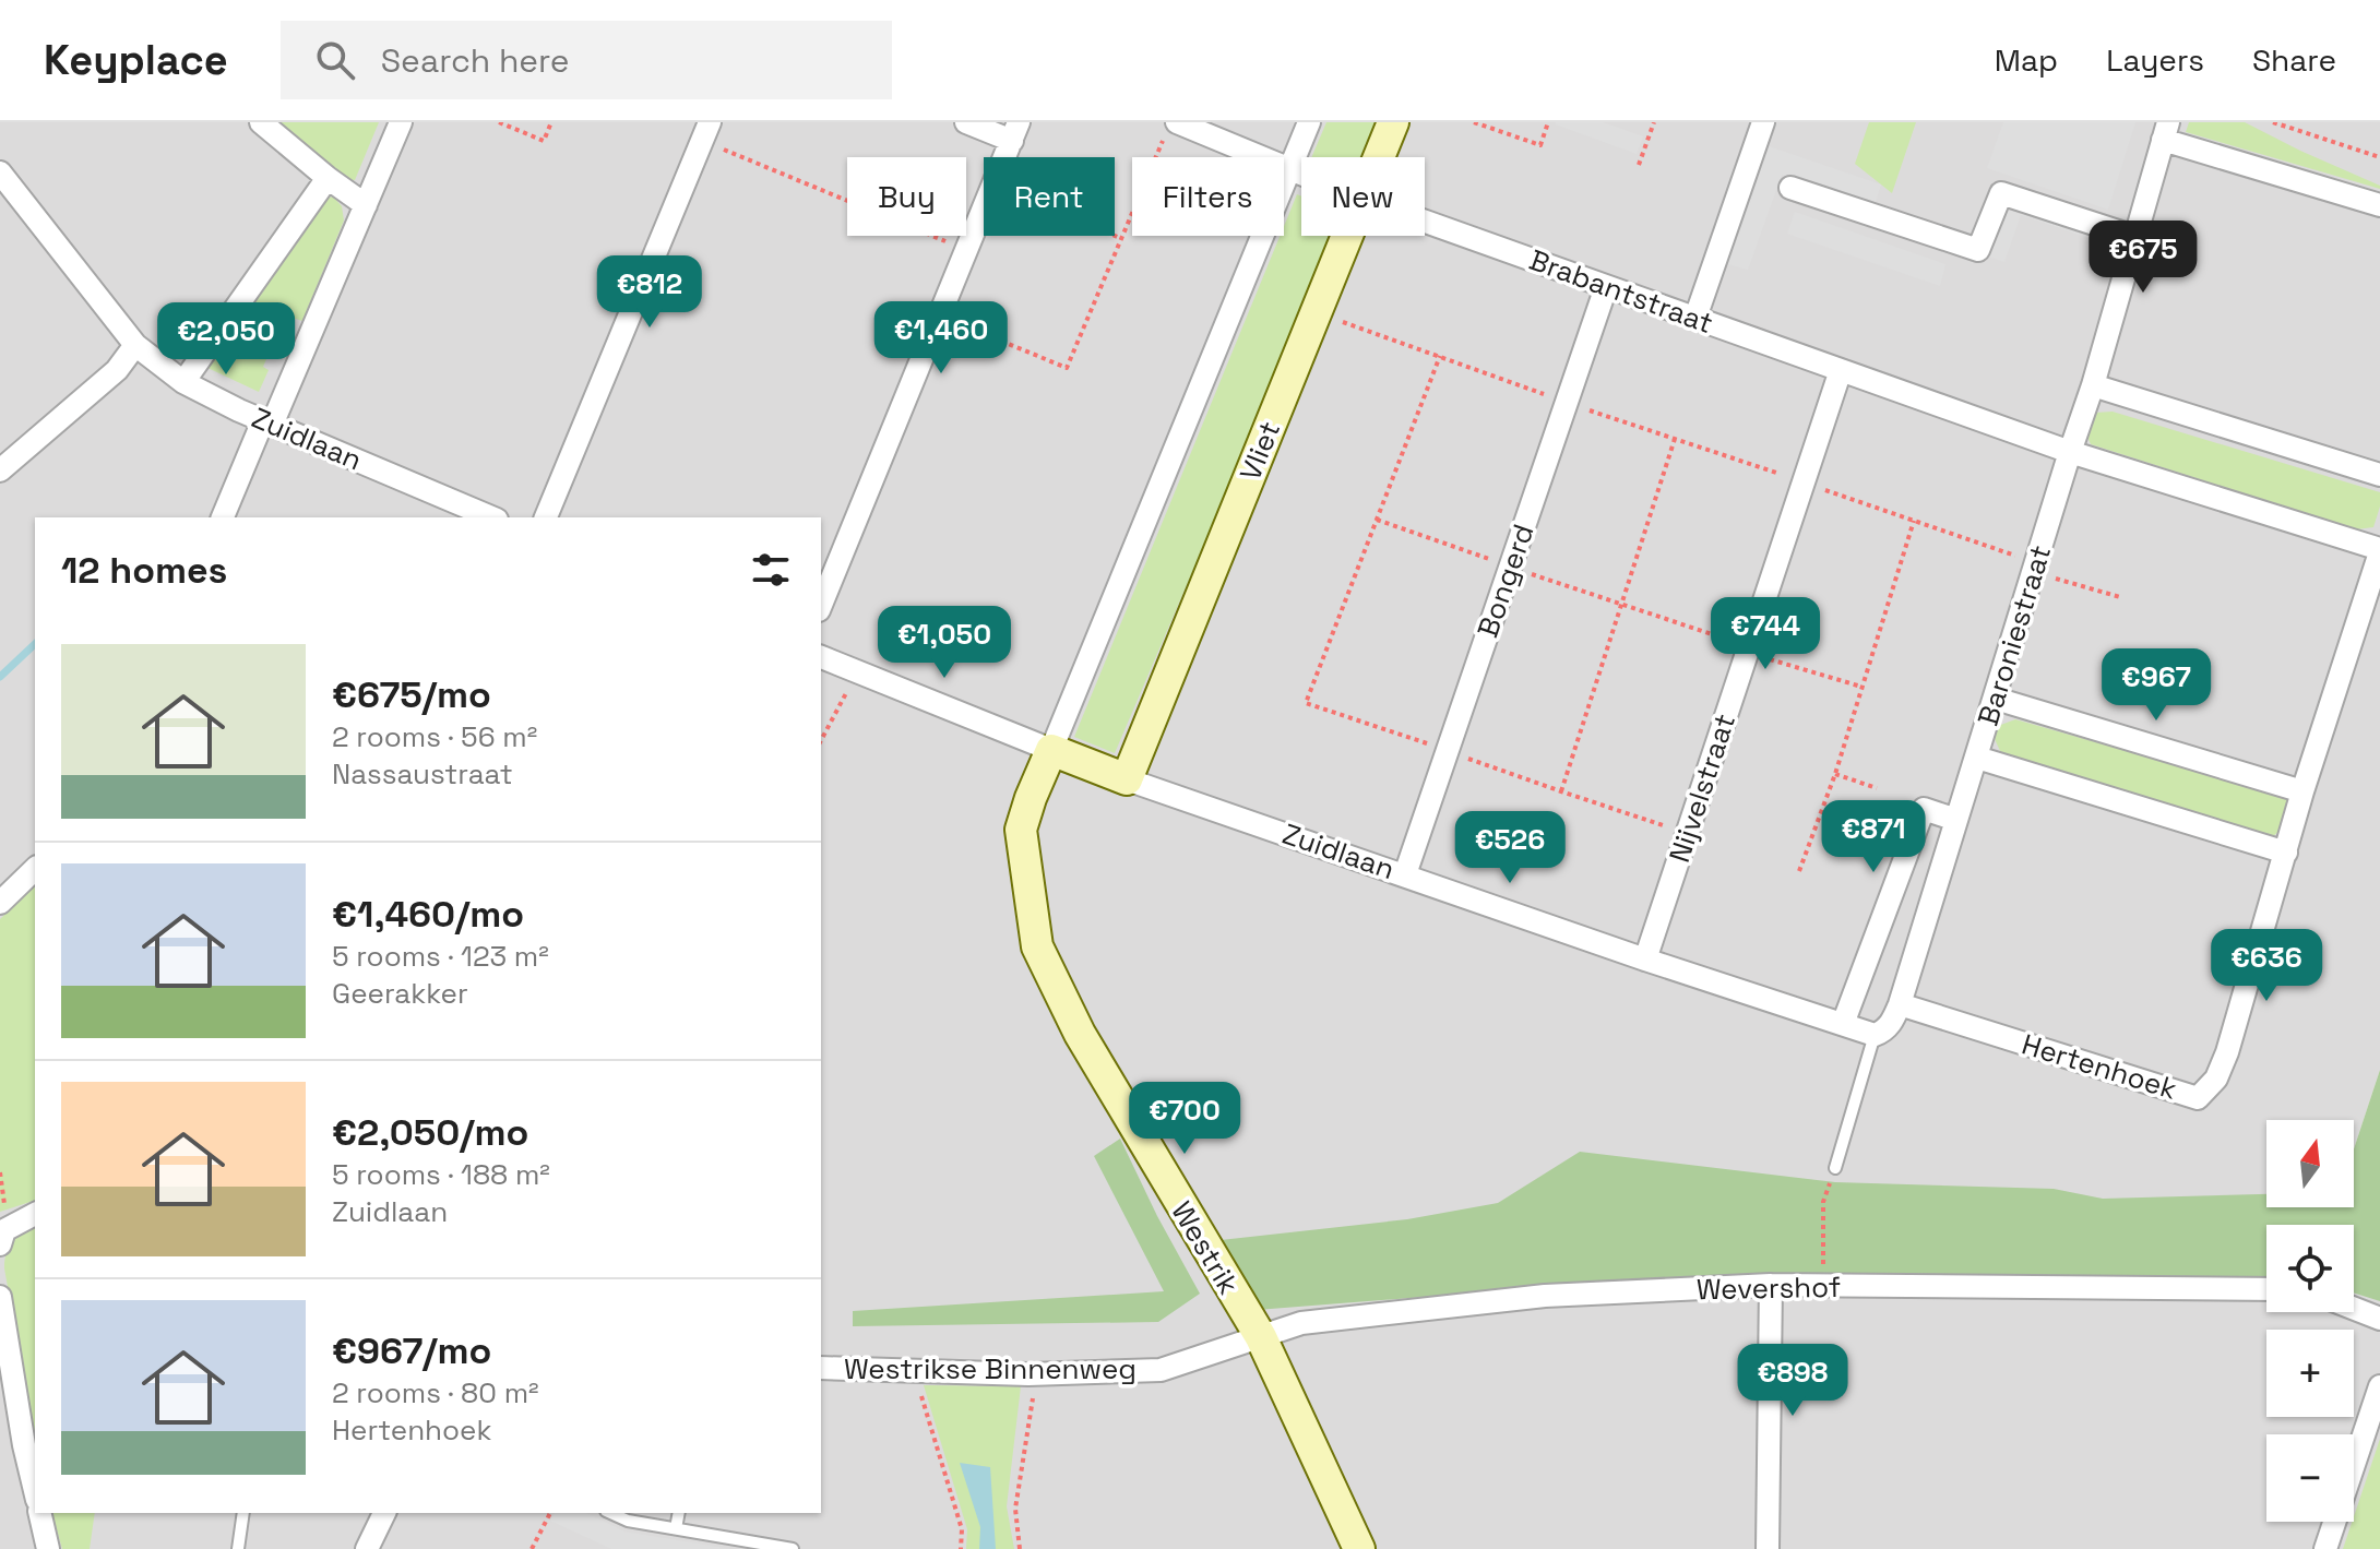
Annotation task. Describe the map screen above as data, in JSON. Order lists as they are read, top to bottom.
{
  "streets": {
    "street": [
      "Brabantstraat",
      "Zuidlaan",
      "Vliet",
      "Bongerd",
      "Baroniestraat",
      "Nijvelstraat",
      "Hertenhoek",
      "Westrik",
      "Wevershof",
      "Westrikse Binnenweg"
    ]
  },
  "crossings": [
    ["Brabantstraat", "Bongerd"],
    ["Brabantstraat", "Baroniestraat"],
    ["Brabantstraat", "Nijvelstraat"],
    ["Brabantstraat", "Hertenhoek"],
    ["Zuidlaan", "Vliet"],
    ["Zuidlaan", "Bongerd"],
    ["Zuidlaan", "Nijvelstraat"],
    ["Zuidlaan", "Westrik"],
    ["Baroniestraat", "Hertenhoek"],
    ["Westrik", "Wevershof"],
    ["Westrik", "Westrikse Binnenweg"],
    ["Wevershof", "Westrikse Binnenweg"]
  ],
  "north": "top",
  "page": {
    "header": "Keyplace",
    "search": "Search here",
    "nav": ["Map", "Layers", "Share"],
    "chip": [
      "Buy",
      "Rent",
      "Filters",
      "New"
    ],
    "price": [
      "€675",
      "€812",
      "€1,460",
      "€2,050",
      "€744",
      "€1,050",
      "€967",
      "€871",
      "€526",
      "€636",
      "€700",
      "€898"
    ],
    "heading": "12 homes",
    "list": [
      {
        "name": "€675/mo",
        "note": "2 rooms · 56 m² · Nassaustraat"
      },
      {
        "name": "€1,460/mo",
        "note": "5 rooms · 123 m² · Geerakker"
      },
      {
        "name": "€2,050/mo",
        "note": "5 rooms · 188 m² · Zuidlaan"
      },
      {
        "name": "€967/mo",
        "note": "2 rooms · 80 m² · Hertenhoek"
      }
    ],
    "map_buttons": ["+", "−"]
  }
}
